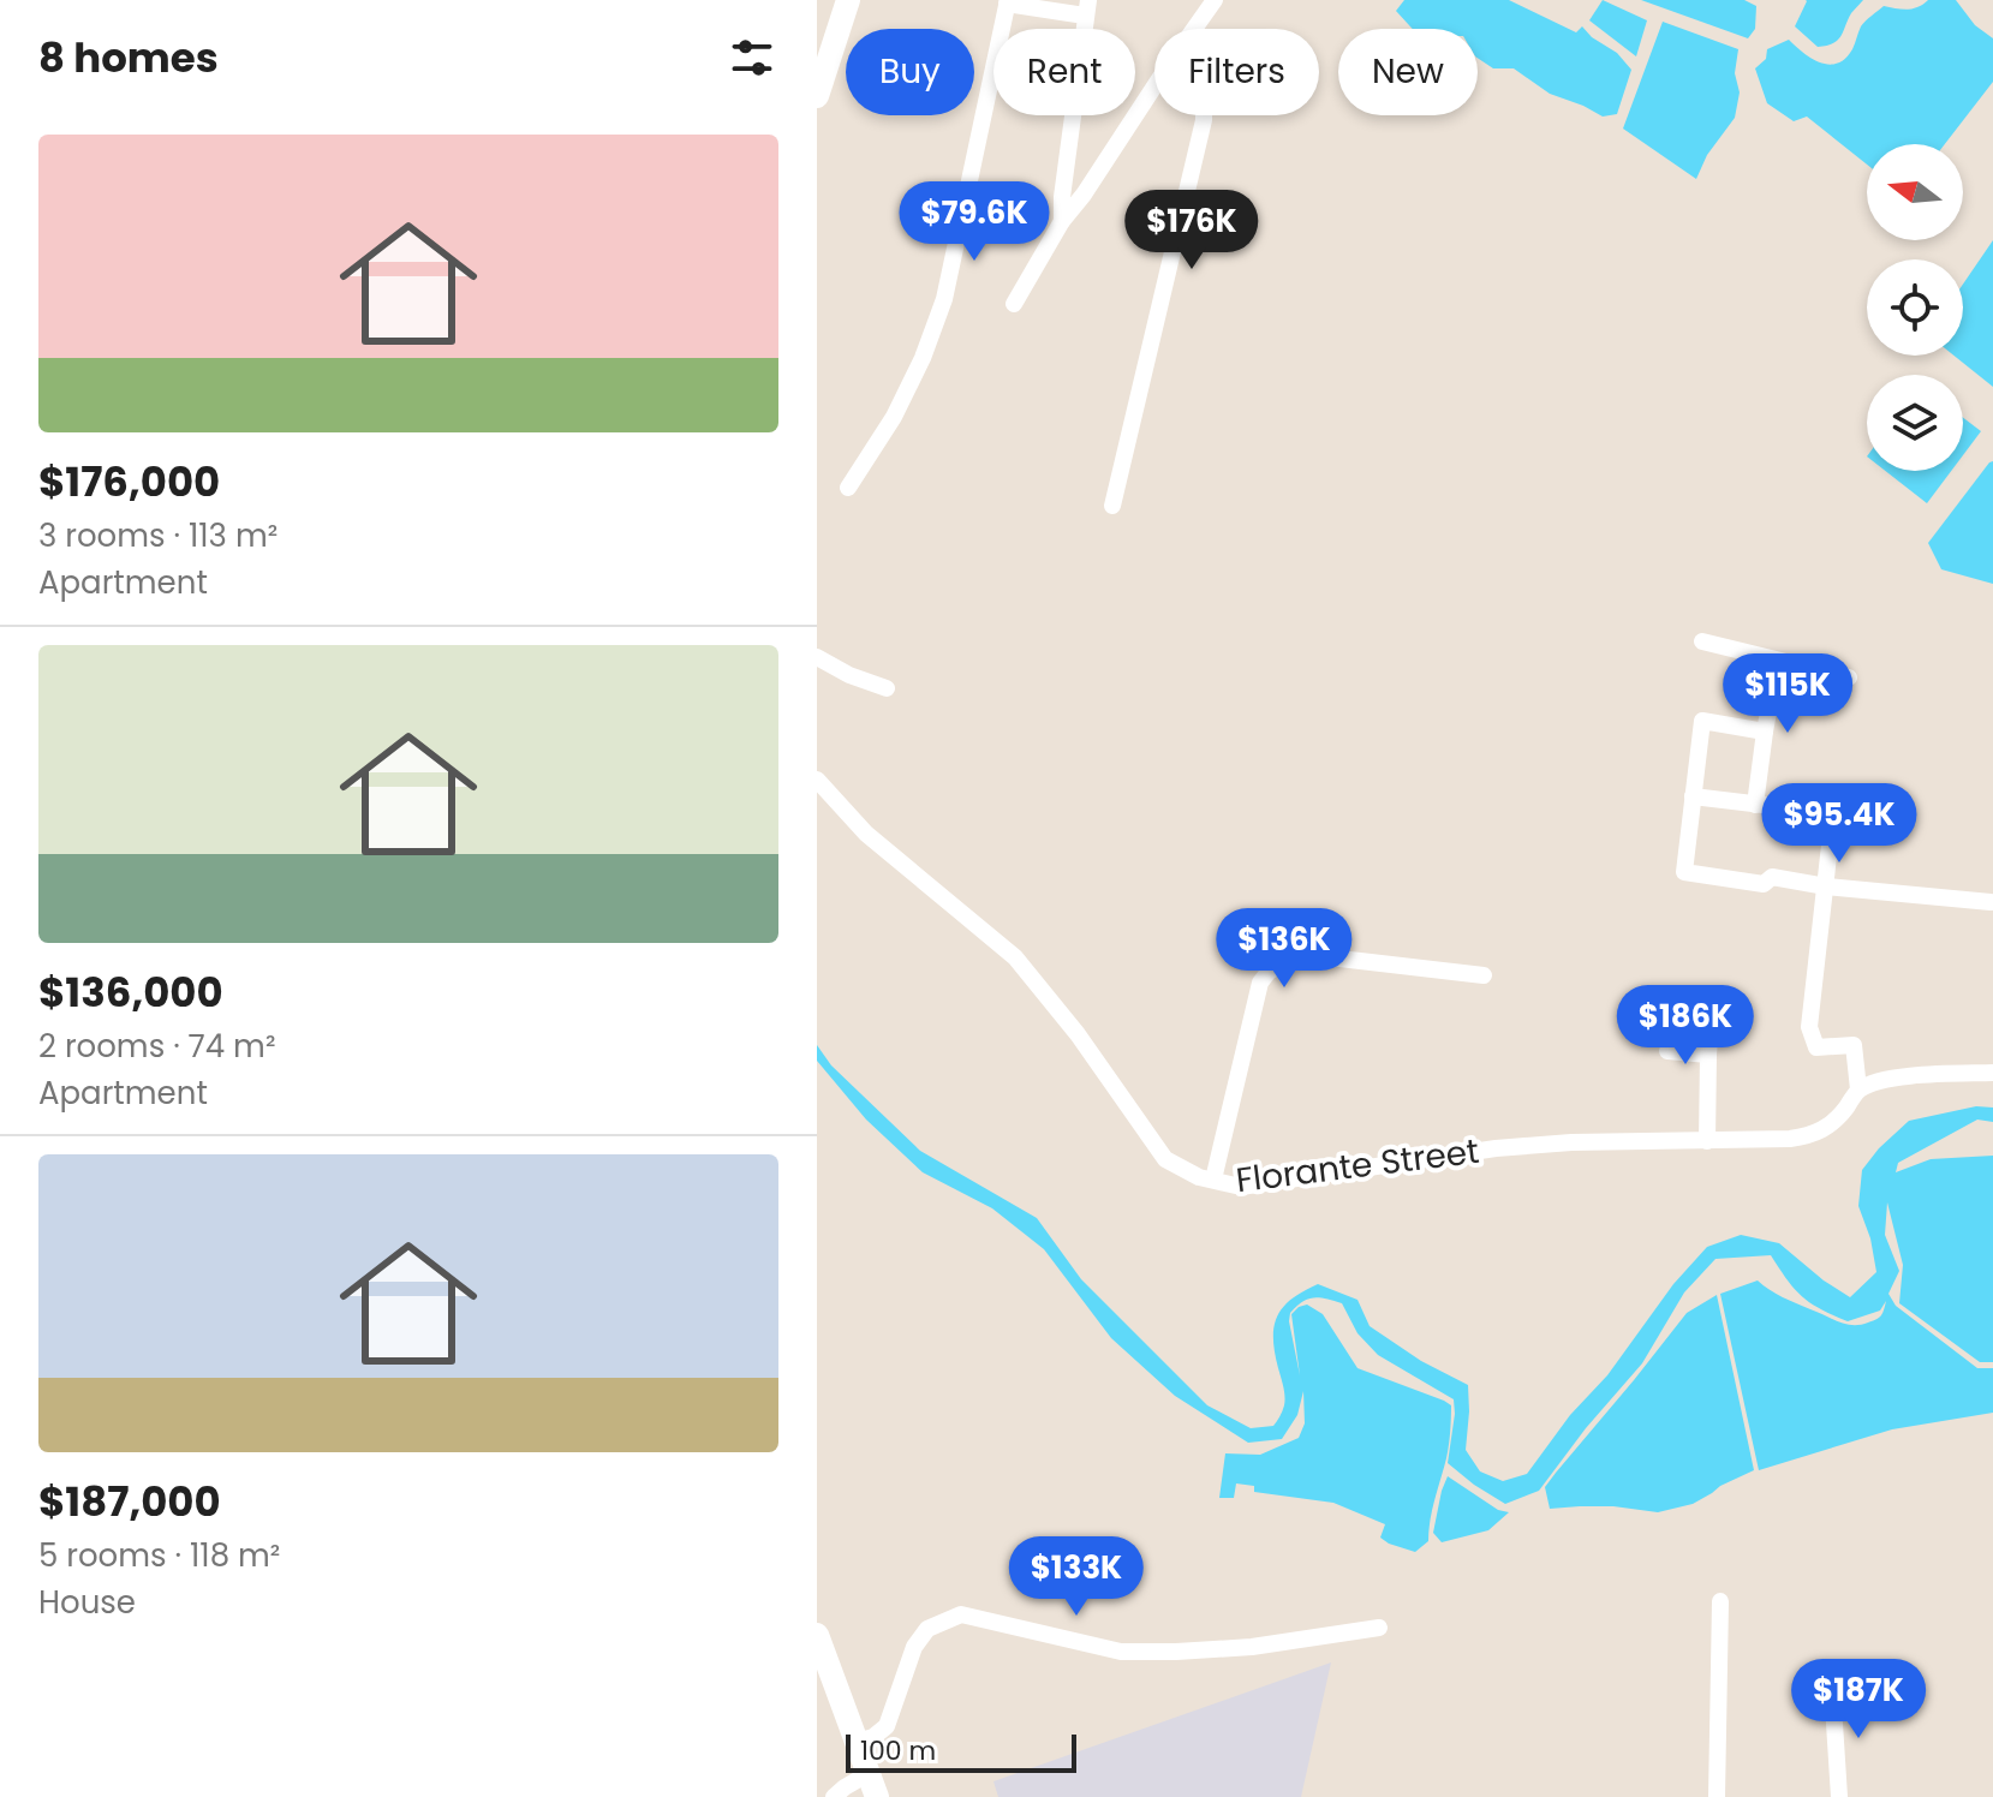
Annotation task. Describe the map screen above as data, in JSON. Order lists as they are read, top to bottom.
{
  "streets": {
    "street": ["Florante Street"]
  },
  "scale_bar": "100 m",
  "north": "left",
  "page": {
    "heading": "8 homes",
    "chip": [
      "Buy",
      "Rent",
      "Filters",
      "New"
    ],
    "list": [
      {
        "name": "$176,000",
        "note": "3 rooms · 113 m² · Apartment"
      },
      {
        "name": "$136,000",
        "note": "2 rooms · 74 m² · Apartment"
      },
      {
        "name": "$187,000",
        "note": "5 rooms · 118 m² · House"
      }
    ],
    "price": [
      "$79.6K",
      "$176K",
      "$115K",
      "$95.4K",
      "$136K",
      "$186K",
      "$133K",
      "$187K"
    ],
    "scale": "100 m"
  }
}
